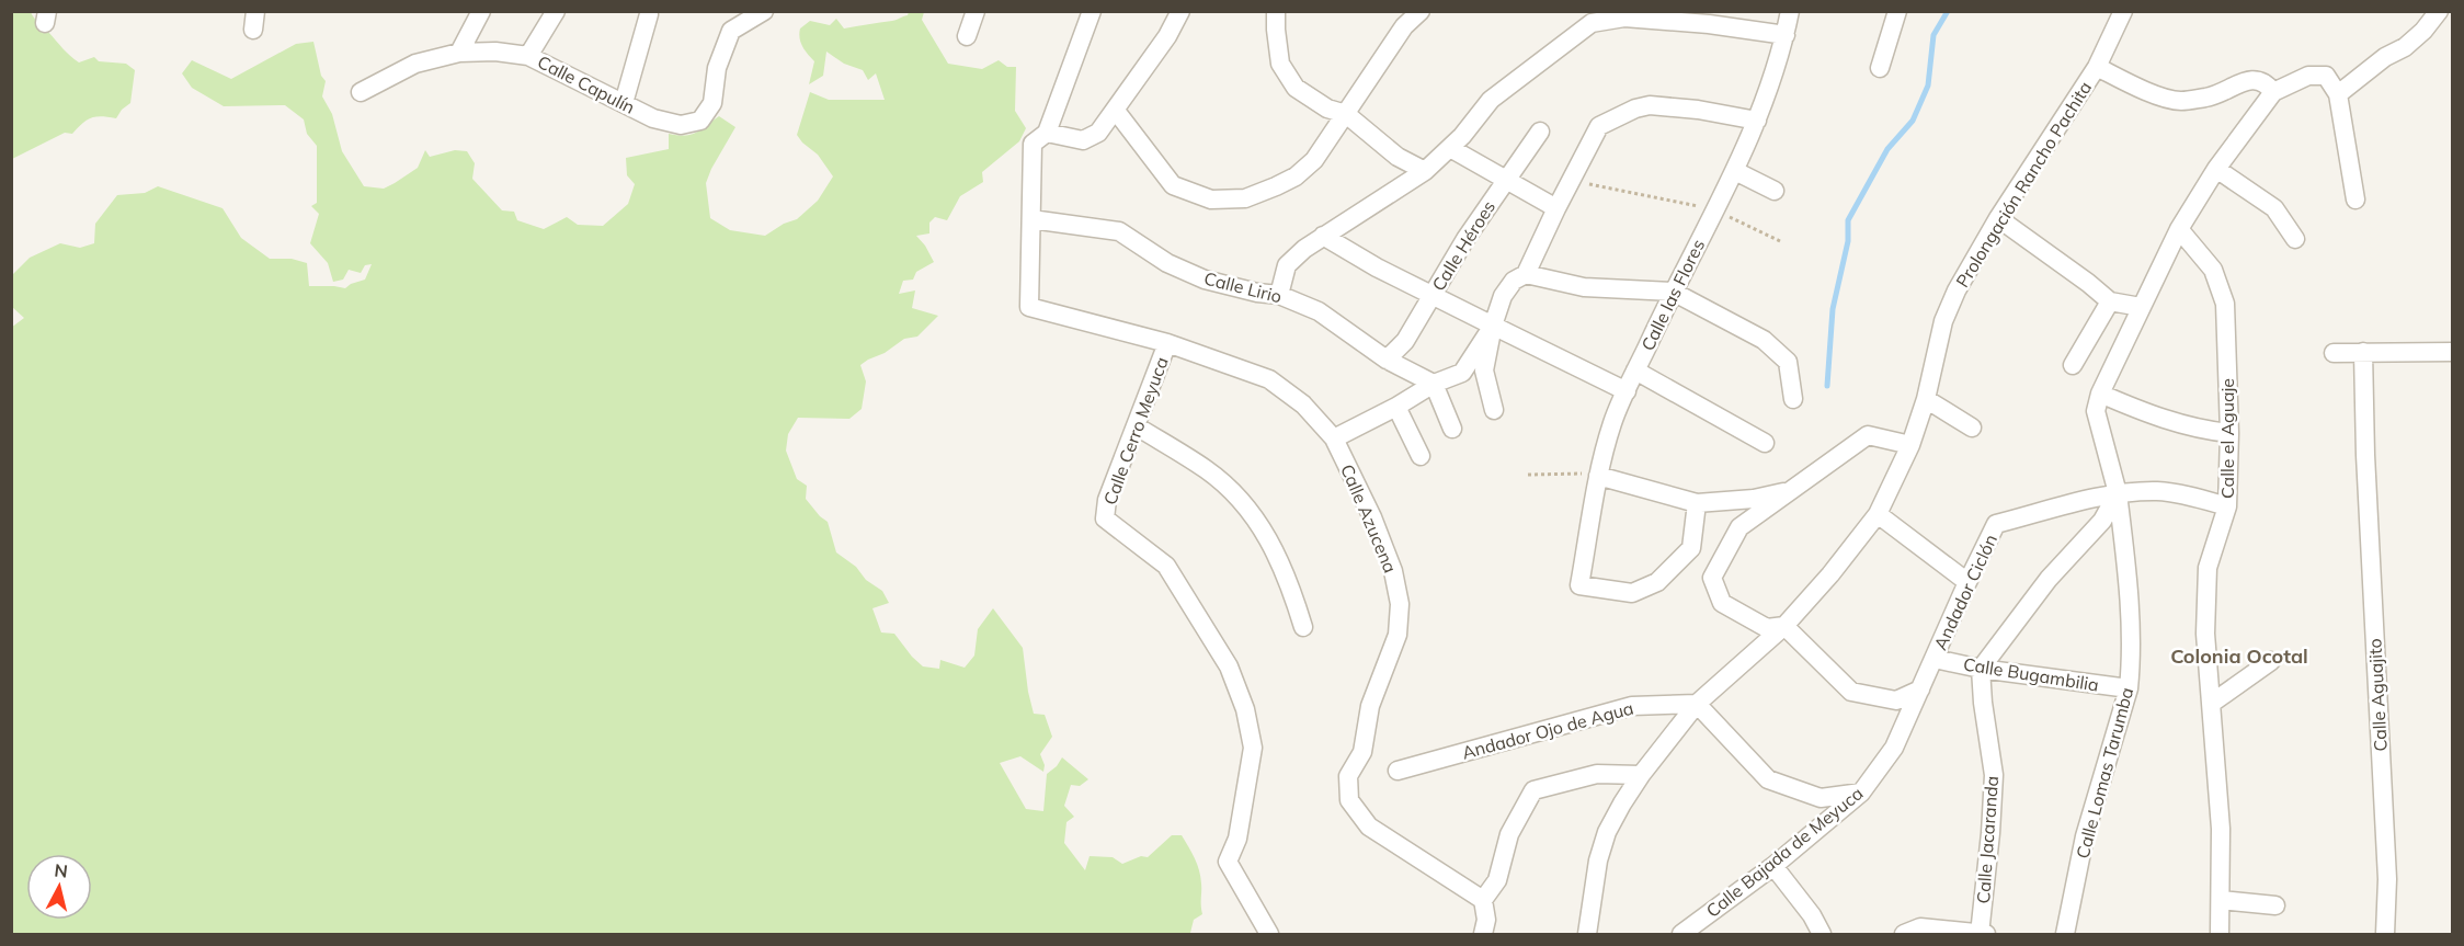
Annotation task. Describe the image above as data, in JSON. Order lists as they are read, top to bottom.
{
  "streets": {
    "street": [
      "Calle Capulín",
      "Prolongación Rancho Pachita",
      "Calle Héroes",
      "Calle Lirio",
      "Calle las Flores",
      "Calle Cerro Meyuca",
      "Calle el Aguaje",
      "Calle Azucena",
      "Andador Ciclón",
      "Calle Bugambilia",
      "Calle Aguajito",
      "Andador Ojo de Agua",
      "Calle Lomas Tarumba",
      "Calle Jacaranda",
      "Calle Bajada de Meyuca"
    ]
  },
  "crossings": [
    ["Prolongación Rancho Pachita", "Andador Ojo de Agua"],
    ["Calle Héroes", "Calle Lirio"],
    ["Calle Lirio", "Calle Azucena"],
    ["Calle Cerro Meyuca", "Calle Azucena"],
    ["Calle el Aguaje", "Andador Ciclón"],
    ["Andador Ciclón", "Calle Bugambilia"],
    ["Andador Ciclón", "Calle Lomas Tarumba"],
    ["Andador Ciclón", "Calle Bajada de Meyuca"],
    ["Calle Bugambilia", "Calle Lomas Tarumba"],
    ["Calle Bugambilia", "Calle Jacaranda"],
    ["Calle Bugambilia", "Calle Bajada de Meyuca"]
  ],
  "districts": ["Colonia Ocotal"],
  "north": "top"
}
